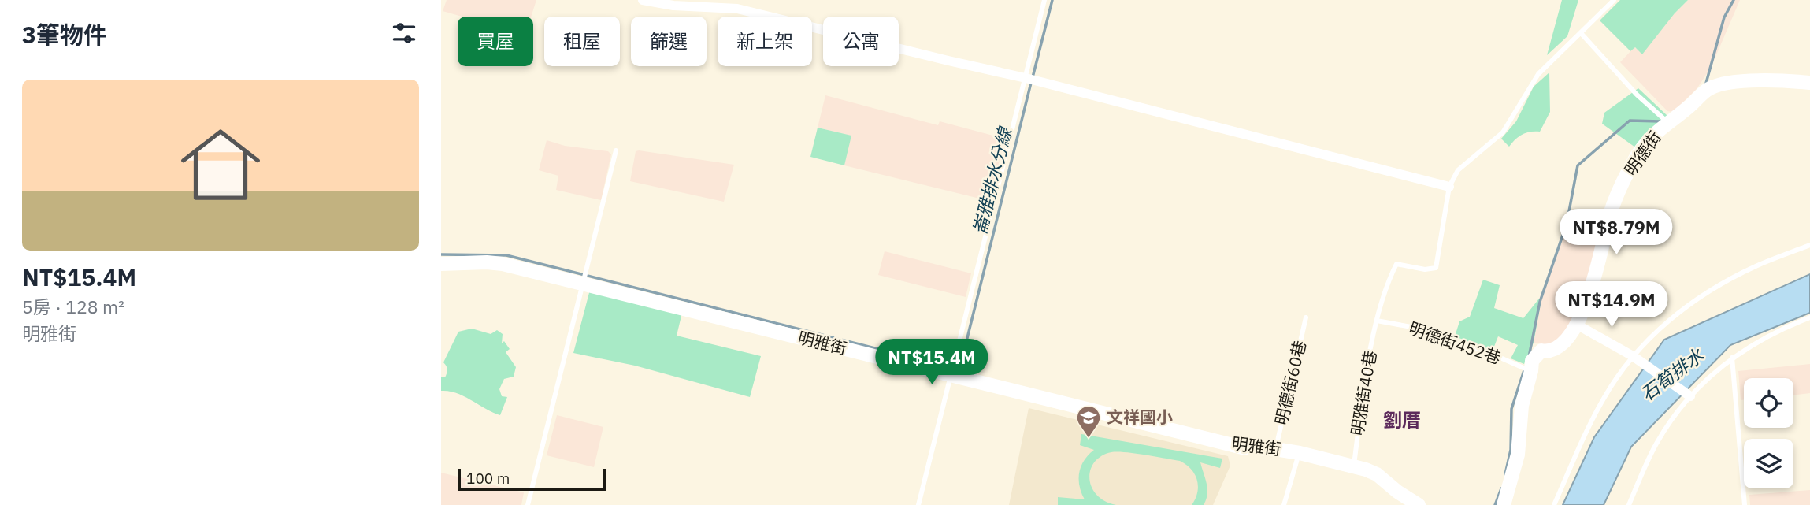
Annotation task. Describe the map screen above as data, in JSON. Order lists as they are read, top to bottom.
{
  "streets": {
    "street": ["明德街", "明雅街"],
    "lane": ["明德街452巷", "明德街60巷", "明雅街40巷"]
  },
  "crossings": [
    ["明德街", "明德街452巷"],
    ["明雅街", "明德街60巷"],
    ["明雅街", "明雅街40巷"],
    ["明德街452巷", "明雅街40巷"]
  ],
  "districts": ["劉厝"],
  "water": ["崙雅排水分線", "石筍排水"],
  "places": {
    "school or university": ["文祥國小"]
  },
  "scale_bar": "100 m",
  "page": {
    "heading": "3筆物件",
    "chip": [
      "買屋",
      "租屋",
      "篩選",
      "新上架",
      "公寓"
    ],
    "list": [
      {
        "name": "NT$15.4M",
        "note": "5房 · 128 m² · 明雅街"
      }
    ],
    "price": ["NT$8.79M", "NT$14.9M", "NT$15.4M"],
    "scale": "100 m"
  }
}
